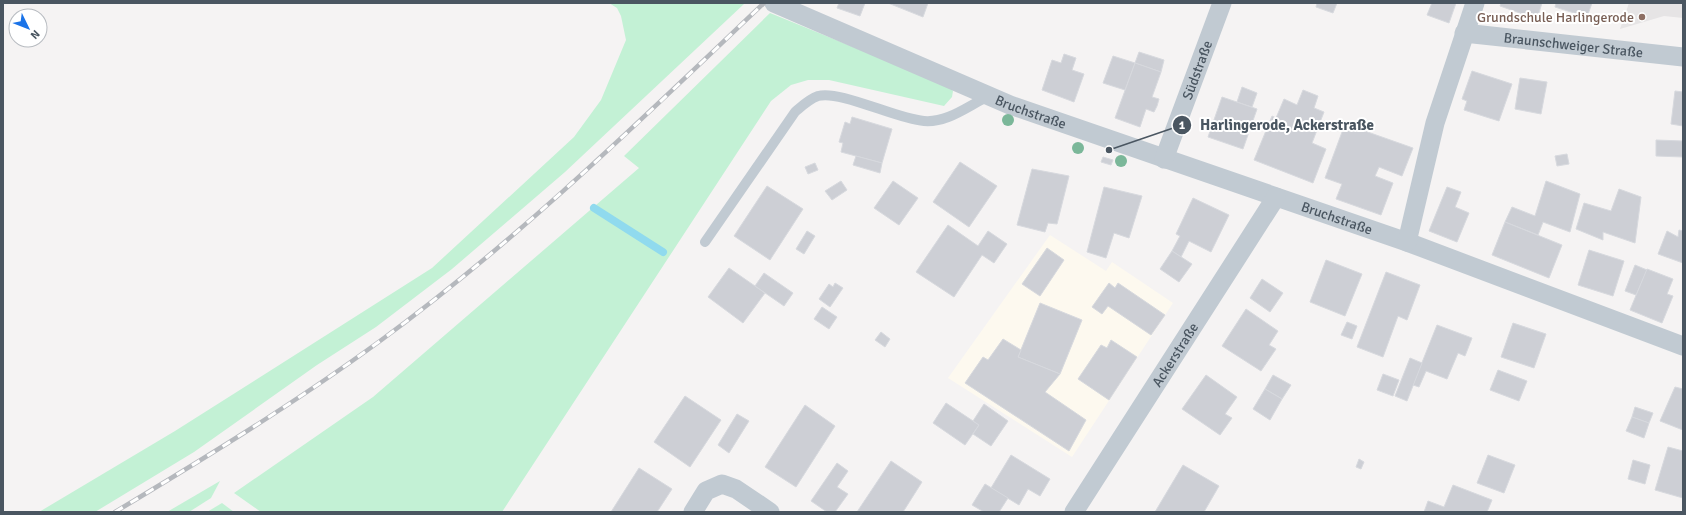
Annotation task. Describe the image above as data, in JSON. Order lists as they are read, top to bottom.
{
  "streets": {
    "street": [
      "Braunschweiger Straße",
      "Südstraße",
      "Bruchstraße",
      "Ackerstraße"
    ]
  },
  "crossings": [
    ["Südstraße", "Bruchstraße"],
    ["Bruchstraße", "Ackerstraße"]
  ],
  "places": ["Grundschule Harlingerode", "Harlingerode, Ackerstraße"],
  "north": "bottom right"
}
